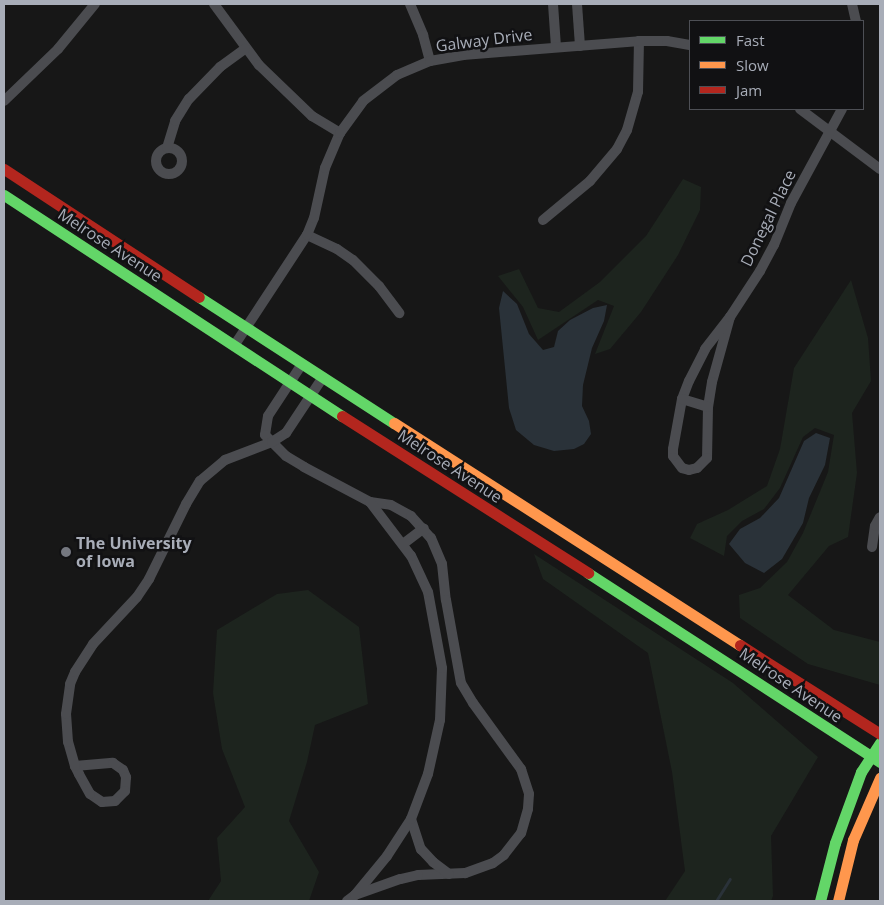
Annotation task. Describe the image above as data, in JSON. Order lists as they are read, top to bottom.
{
  "streets": {
    "main road": ["Melrose Avenue"],
    "street": ["Galway Drive", "Donegal Place"]
  },
  "crossings": [
    ["Galway Drive", "Melrose Avenue"]
  ],
  "places": ["The University of Iowa"],
  "legend": ["Fast", "Slow", "Jam"]
}
